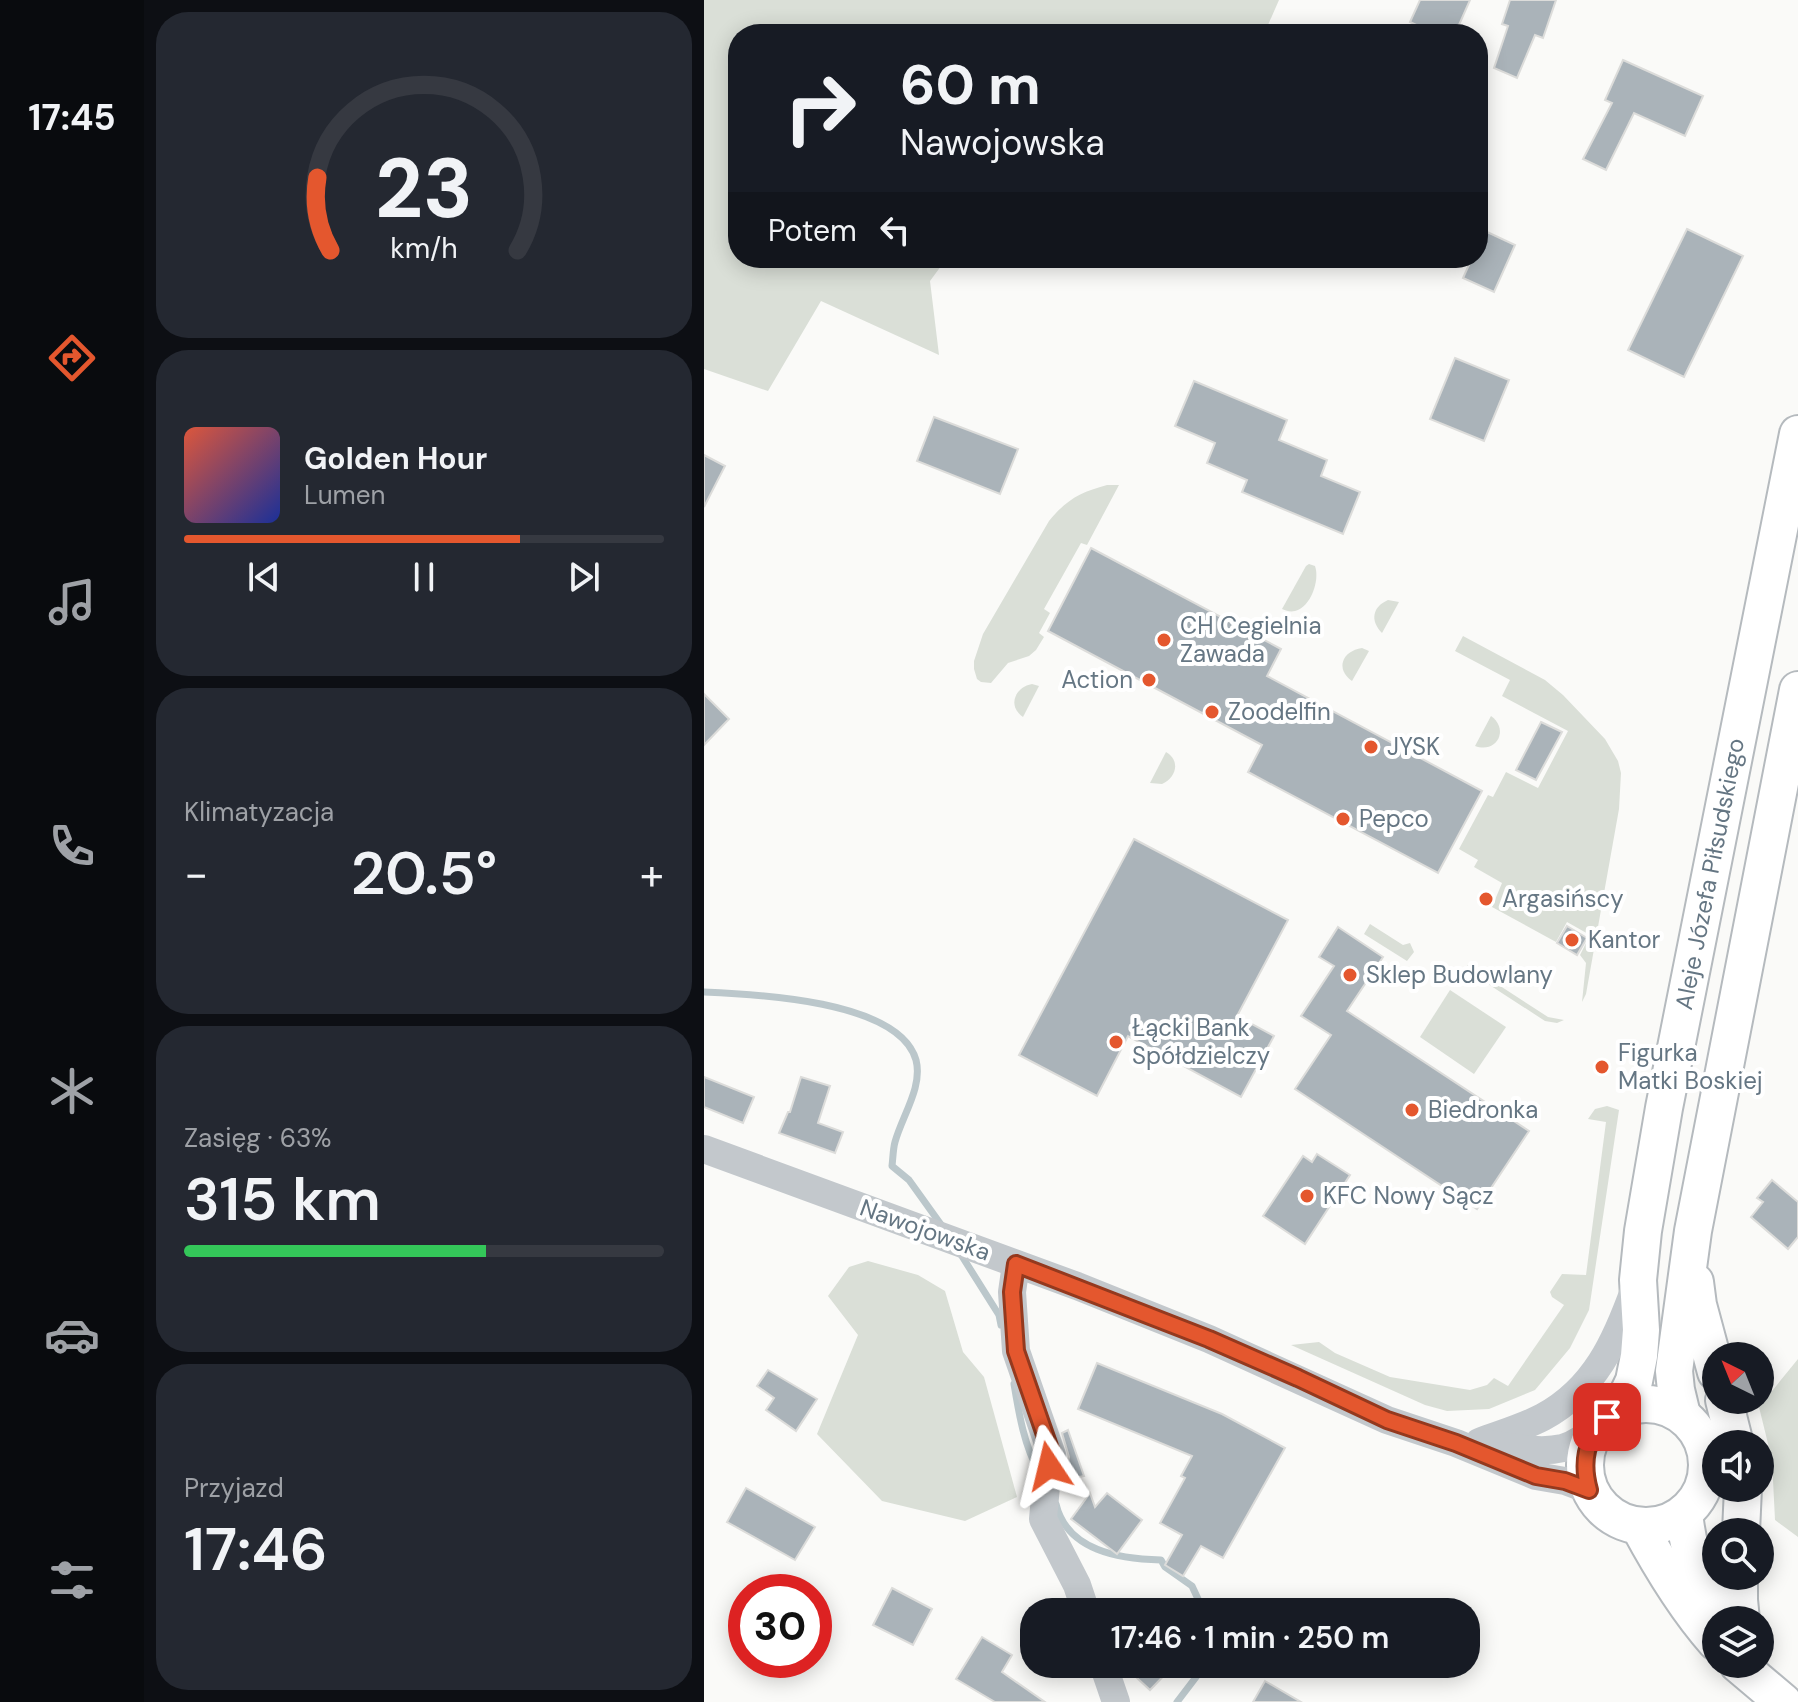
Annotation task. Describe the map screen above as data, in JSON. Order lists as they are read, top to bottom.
{
  "streets": {
    "main road": ["Aleje Józefa Piłsudskiego"],
    "street": ["Nawojowska"]
  },
  "crossings": [
    ["Aleje Józefa Piłsudskiego", "Nawojowska"]
  ],
  "places": [
    "CH Cegielnia Zawada",
    "Action",
    "Zoodelfin",
    "JYSK",
    "Pepco",
    "Argasińscy",
    "Kantor",
    "Sklep Budowlany",
    "Łącki Bank Spółdzielczy",
    "Figurka Matki Boskiej",
    "Biedronka",
    "KFC Nowy Sącz"
  ],
  "north": "top left",
  "page": {
    "tabs": "17:45",
    "turn": ["60 m", "Nawojowska"],
    "then": "Potem",
    "song": ["Golden Hour", "Lumen"],
    "tile": [
      "Klimatyzacja",
      ["Zasięg · 63%", "315 km"],
      ["Przyjazd", "17:46"]
    ],
    "heat": ["−", "20.5°", "+"],
    "limit": "30",
    "trip": "17:46 · 1 min · 250 m",
    "gauge": ["23", "km/h"]
  }
}
